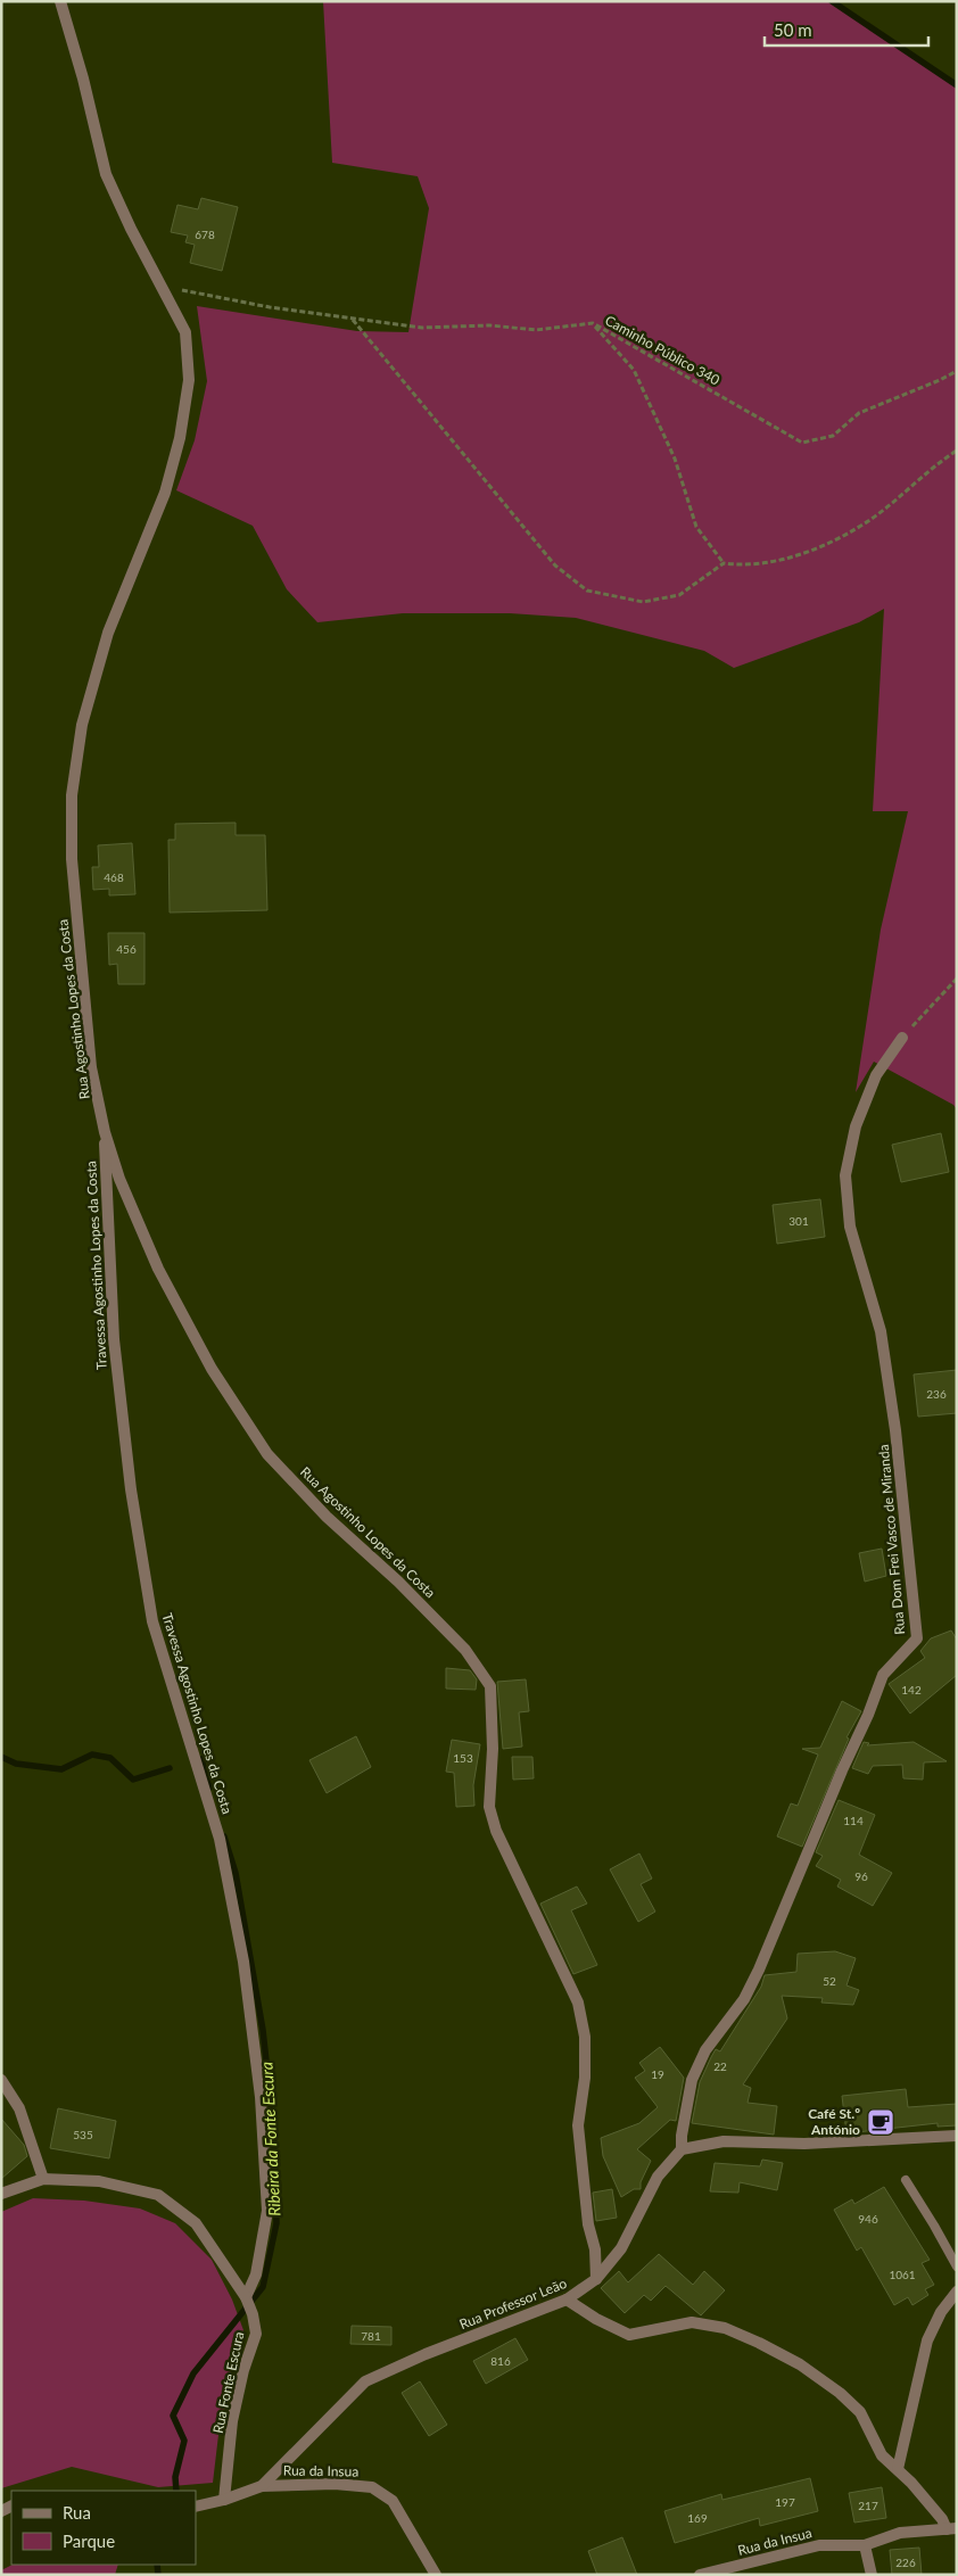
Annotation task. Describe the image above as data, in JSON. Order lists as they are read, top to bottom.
{
  "streets": {
    "street": [
      "Rua Agostinho Lopes da Costa",
      "Travessa Agostinho Lopes da Costa",
      "Rua Dom Frei Vasco de Miranda",
      "Rua Professor Leão",
      "Rua Fonte Escura",
      "Rua da Insua"
    ],
    "path": ["Caminho Público 340"]
  },
  "crossings": [
    ["Caminho Público 340", "Rua Agostinho Lopes da Costa"],
    ["Rua Agostinho Lopes da Costa", "Travessa Agostinho Lopes da Costa"],
    ["Rua Agostinho Lopes da Costa", "Rua Professor Leão"],
    ["Travessa Agostinho Lopes da Costa", "Rua Fonte Escura"],
    ["Rua Dom Frei Vasco de Miranda", "Rua Professor Leão"],
    ["Rua Professor Leão", "Rua Fonte Escura"],
    ["Rua Professor Leão", "Rua da Insua"]
  ],
  "water": ["Ribeira da Fonte Escura"],
  "places": {
    "cafe": ["Café St.º António"]
  },
  "house_numbers": [
    "678",
    "468",
    "456",
    "301",
    "236",
    "142",
    "153",
    "114",
    "96",
    "52",
    "22",
    "19",
    "535",
    "946",
    "1061",
    "781",
    "816",
    "197",
    "217",
    "169",
    "226"
  ],
  "legend": ["Rua", "Parque"],
  "scale_bar": "50 m"
}
